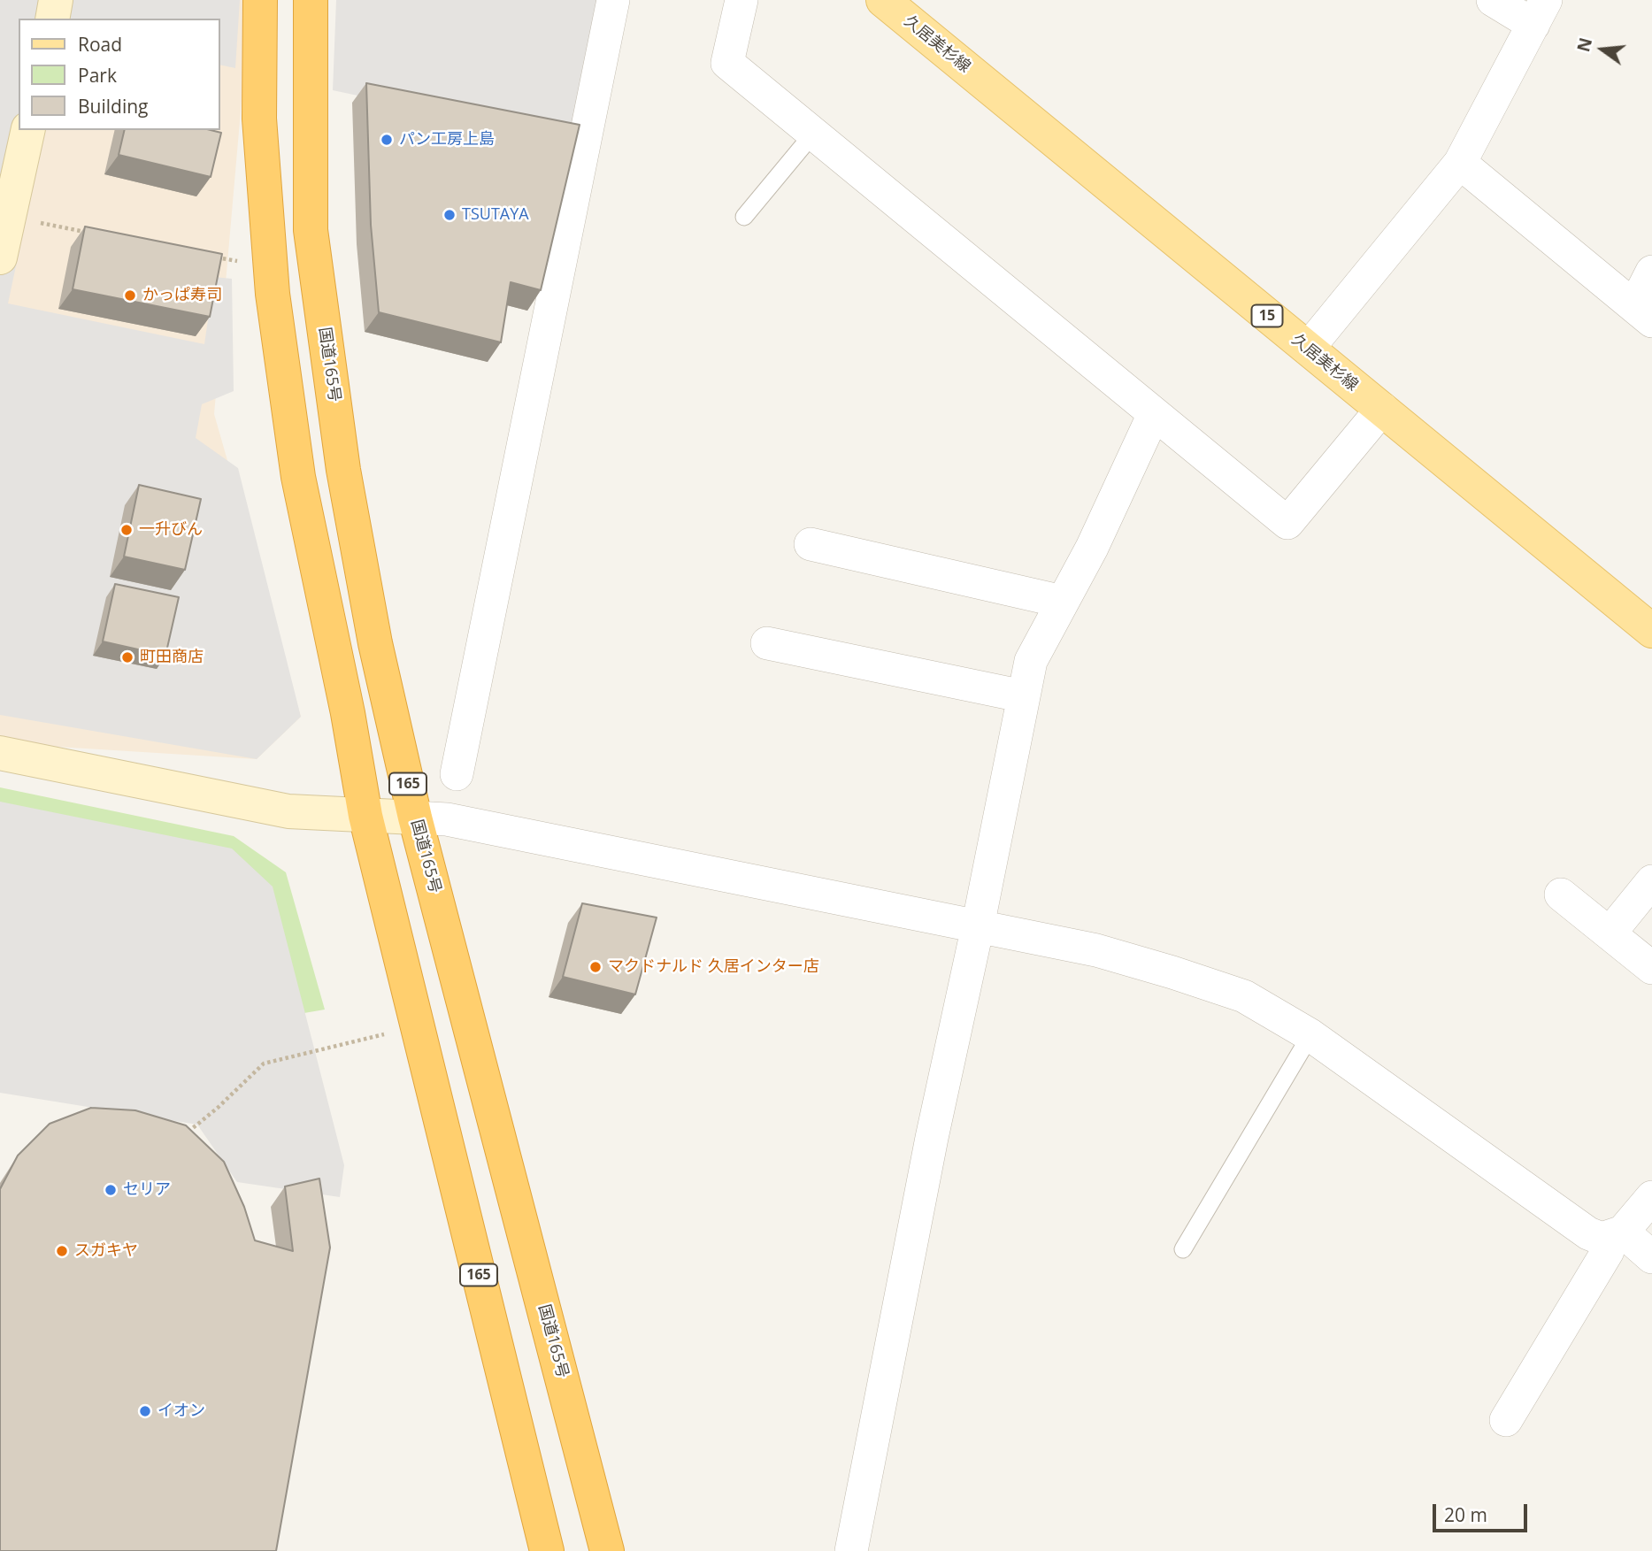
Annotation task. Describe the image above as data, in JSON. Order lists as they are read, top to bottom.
{
  "streets": {
    "highway": ["国道165号", "165"],
    "main road": ["久居美杉線", "15"]
  },
  "places": [
    "パン工房上島",
    "TSUTAYA",
    "かっぱ寿司",
    "一升びん",
    "町田商店",
    "マクドナルド 久居インター店",
    "セリア",
    "スガキヤ",
    "イオン"
  ],
  "legend": ["Road", "Park", "Building"],
  "scale_bar": "20 m",
  "north": "left"
}
